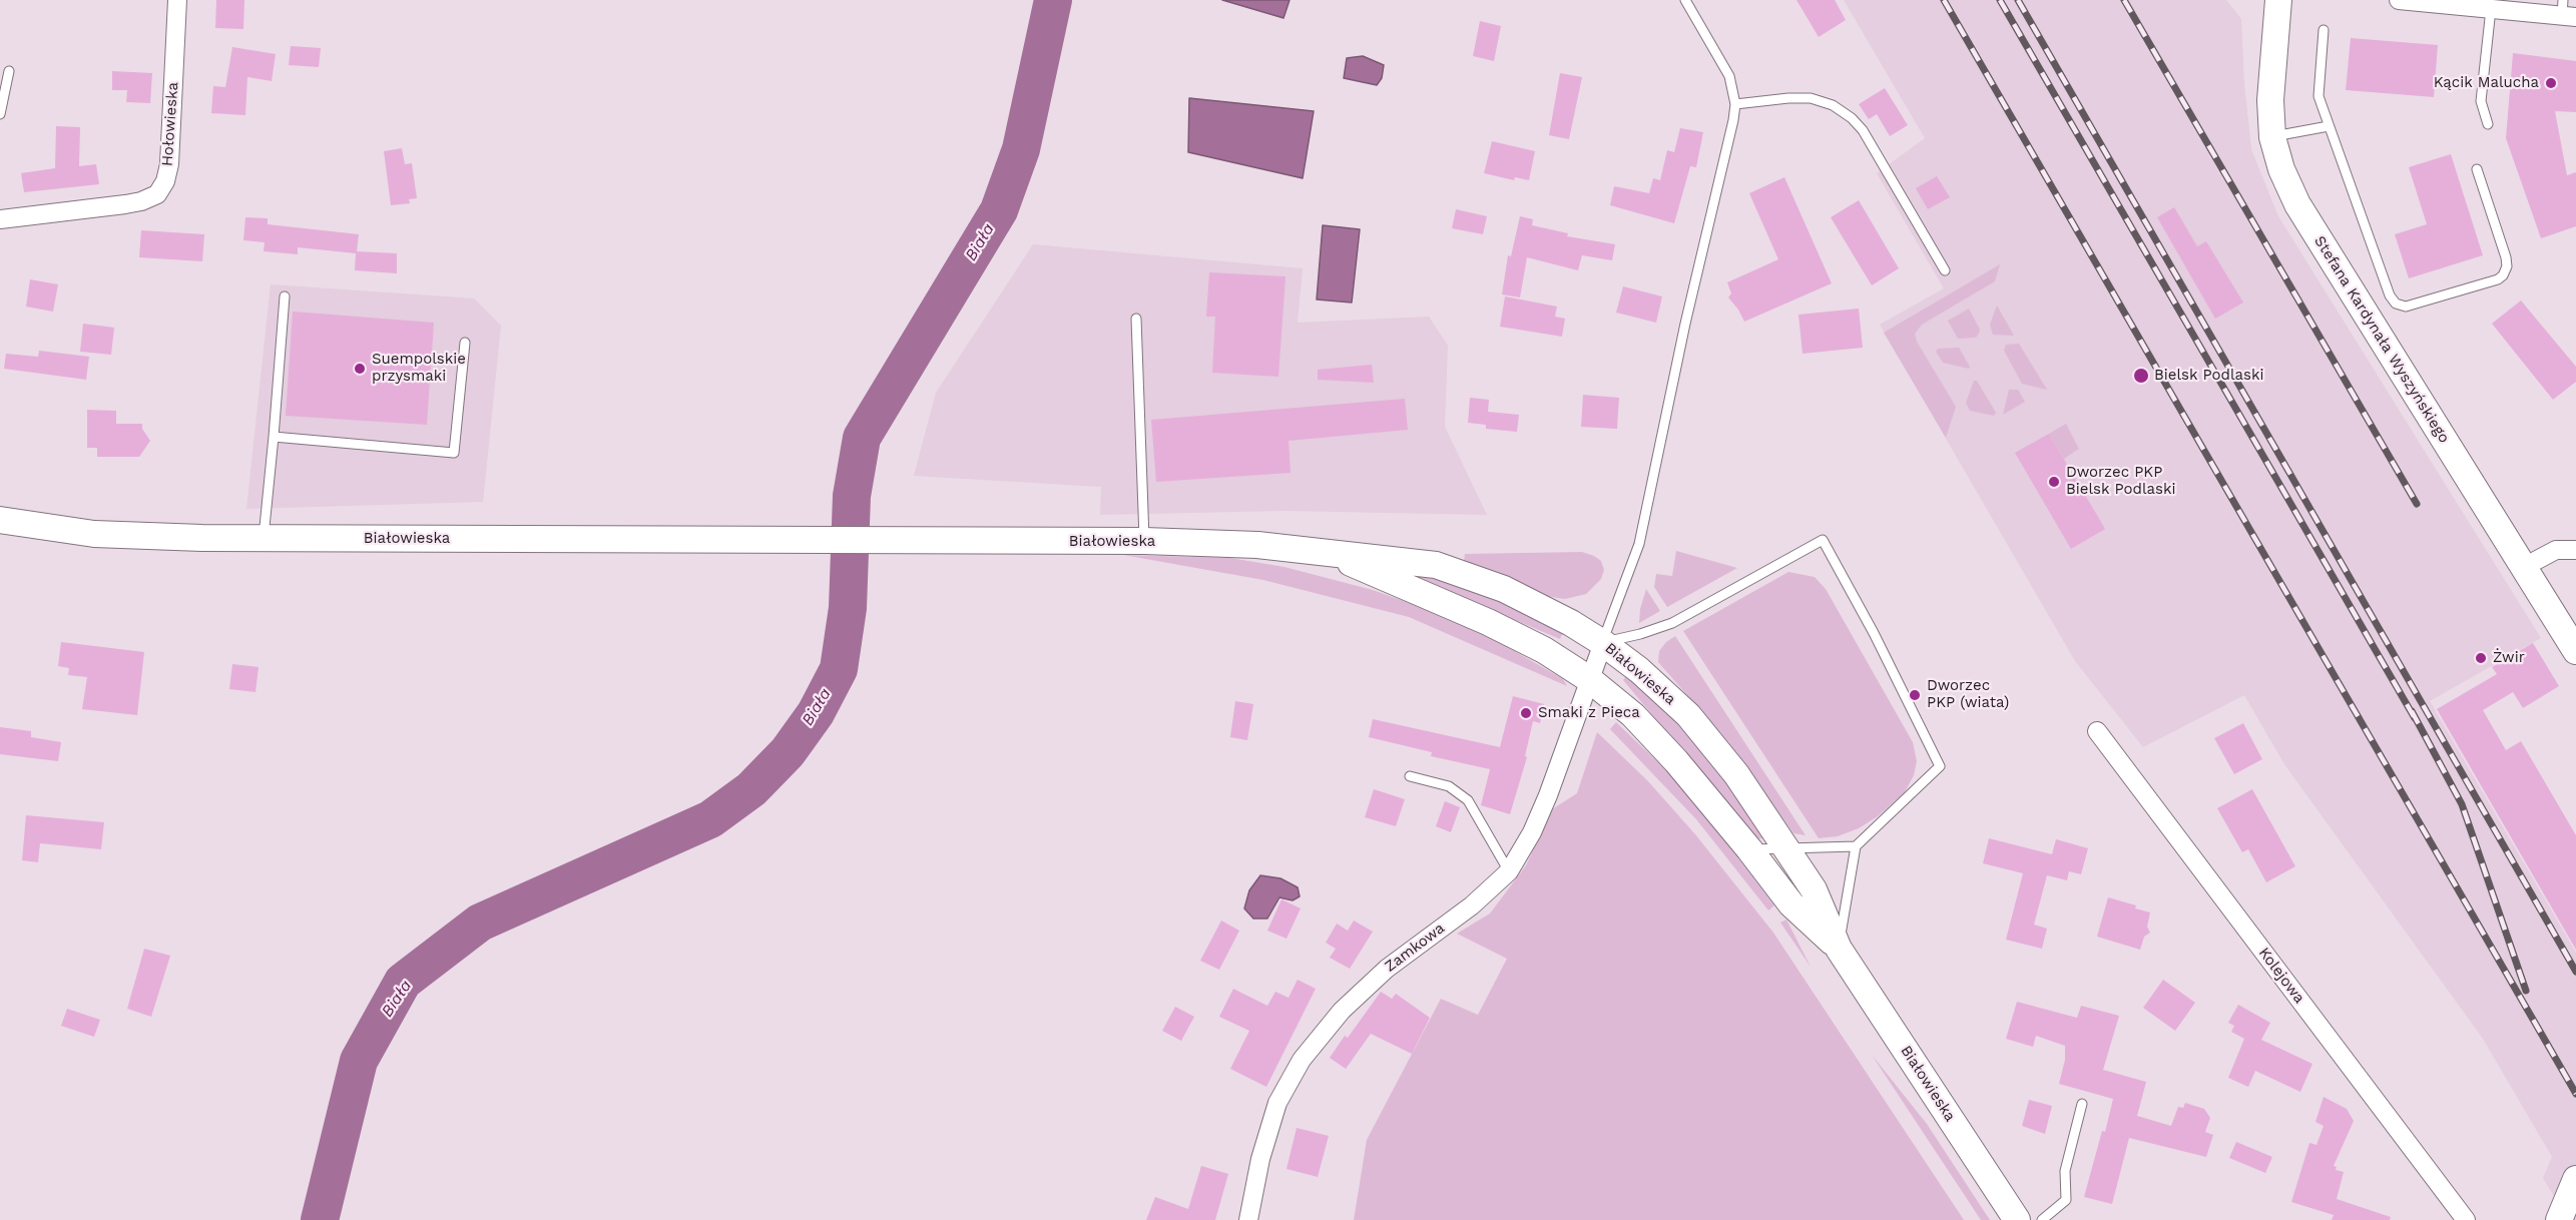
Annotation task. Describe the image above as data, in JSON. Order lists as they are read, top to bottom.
{
  "streets": {
    "main road": ["Stefana Kardynała Wyszyńskiego", "Białowieska"],
    "street": ["Hołowieska", "Zamkowa", "Kolejowa"]
  },
  "crossings": [
    ["Białowieska", "Zamkowa"]
  ],
  "water": ["Biała"],
  "places": [
    "Kącik Malucha",
    "Suempolskie przysmaki",
    "Bielsk Podlaski",
    "Dworzec PKP Bielsk Podlaski",
    "Żwir",
    "Dworzec PKP (wiata)",
    "Smaki z Pieca"
  ]
}
